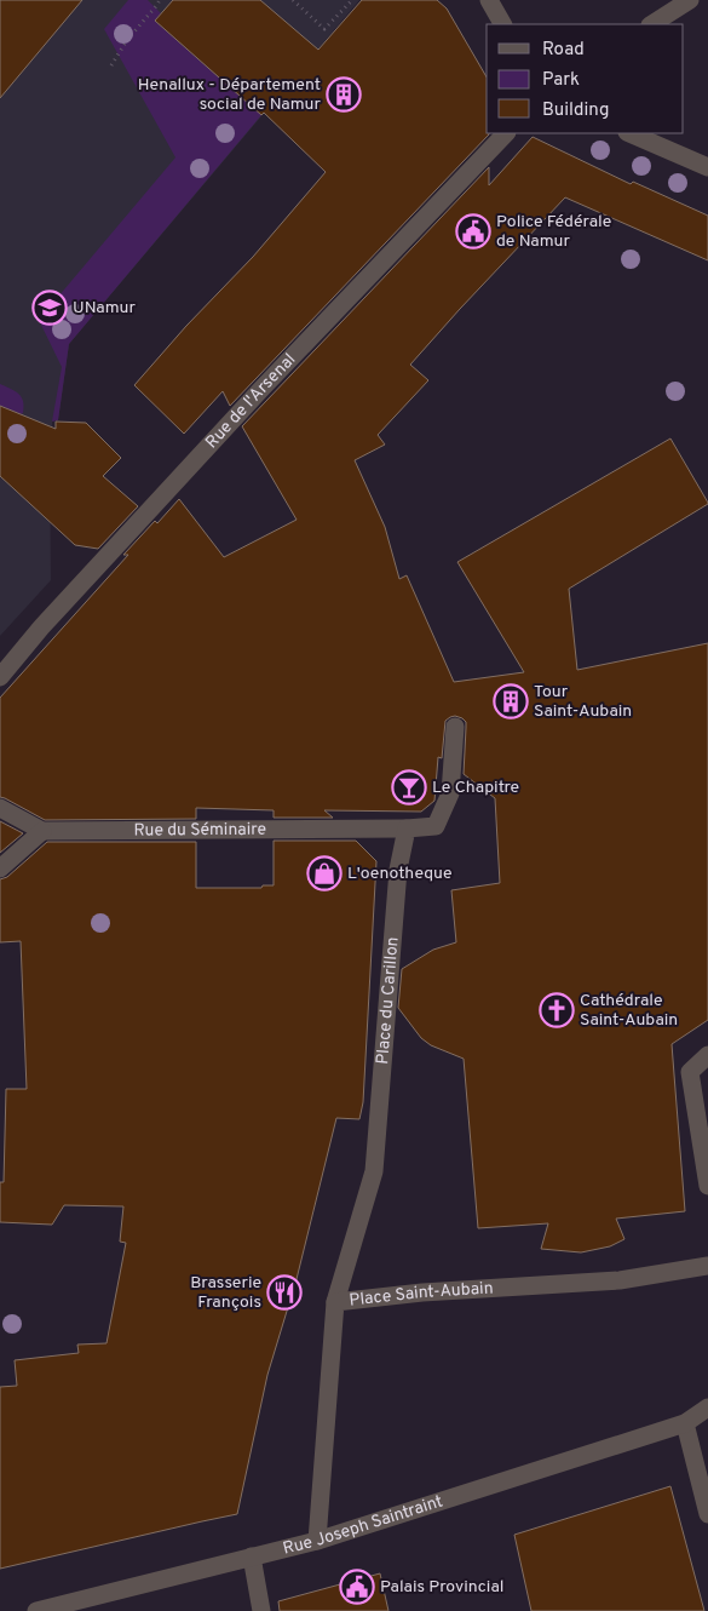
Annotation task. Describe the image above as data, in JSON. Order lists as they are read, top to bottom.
{
  "streets": {
    "street": [
      "Rue de l'Arsenal",
      "Rue du Séminaire",
      "Place du Carillon",
      "Place Saint-Aubain",
      "Rue Joseph Saintraint"
    ]
  },
  "crossings": [
    ["Rue du Séminaire", "Place du Carillon"],
    ["Place du Carillon", "Place Saint-Aubain"],
    ["Place Saint-Aubain", "Rue Joseph Saintraint"]
  ],
  "places": {
    "building": ["Henallux - Département social de Namur", "Tour Saint-Aubain"],
    "public building": ["Police Fédérale de Namur", "Palais Provincial"],
    "school or university": ["UNamur"],
    "bar": ["Le Chapitre"],
    "shop": ["L'oenotheque"],
    "church": ["Cathédrale Saint-Aubain"],
    "restaurant": ["Brasserie François"]
  },
  "legend": ["Road", "Park", "Building"]
}
